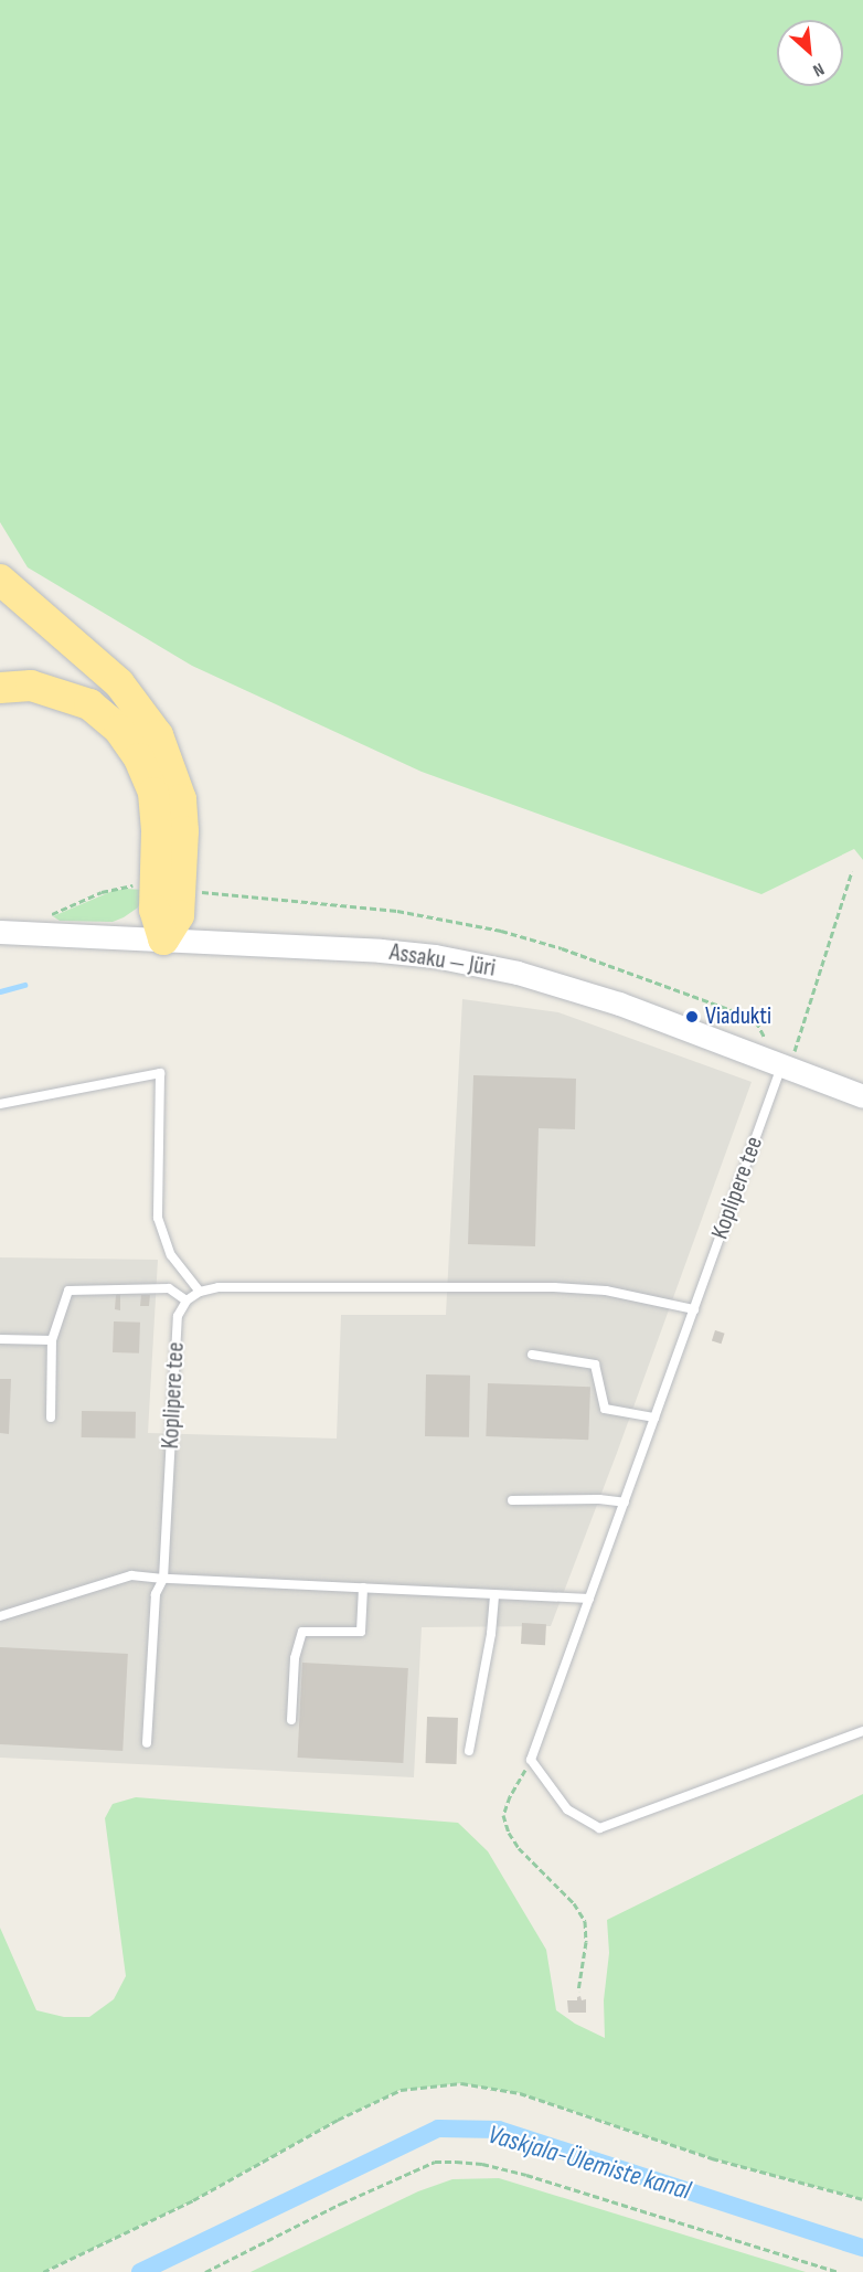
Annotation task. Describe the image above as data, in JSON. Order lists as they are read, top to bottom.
{
  "streets": {
    "street": ["Assaku — Jüri"],
    "lane": ["Koplipere tee"]
  },
  "crossings": [
    ["Assaku — Jüri", "Koplipere tee"]
  ],
  "water": ["Vaskjala-Ülemiste kanal"],
  "places": ["Viadukti"],
  "north": "bottom right"
}
